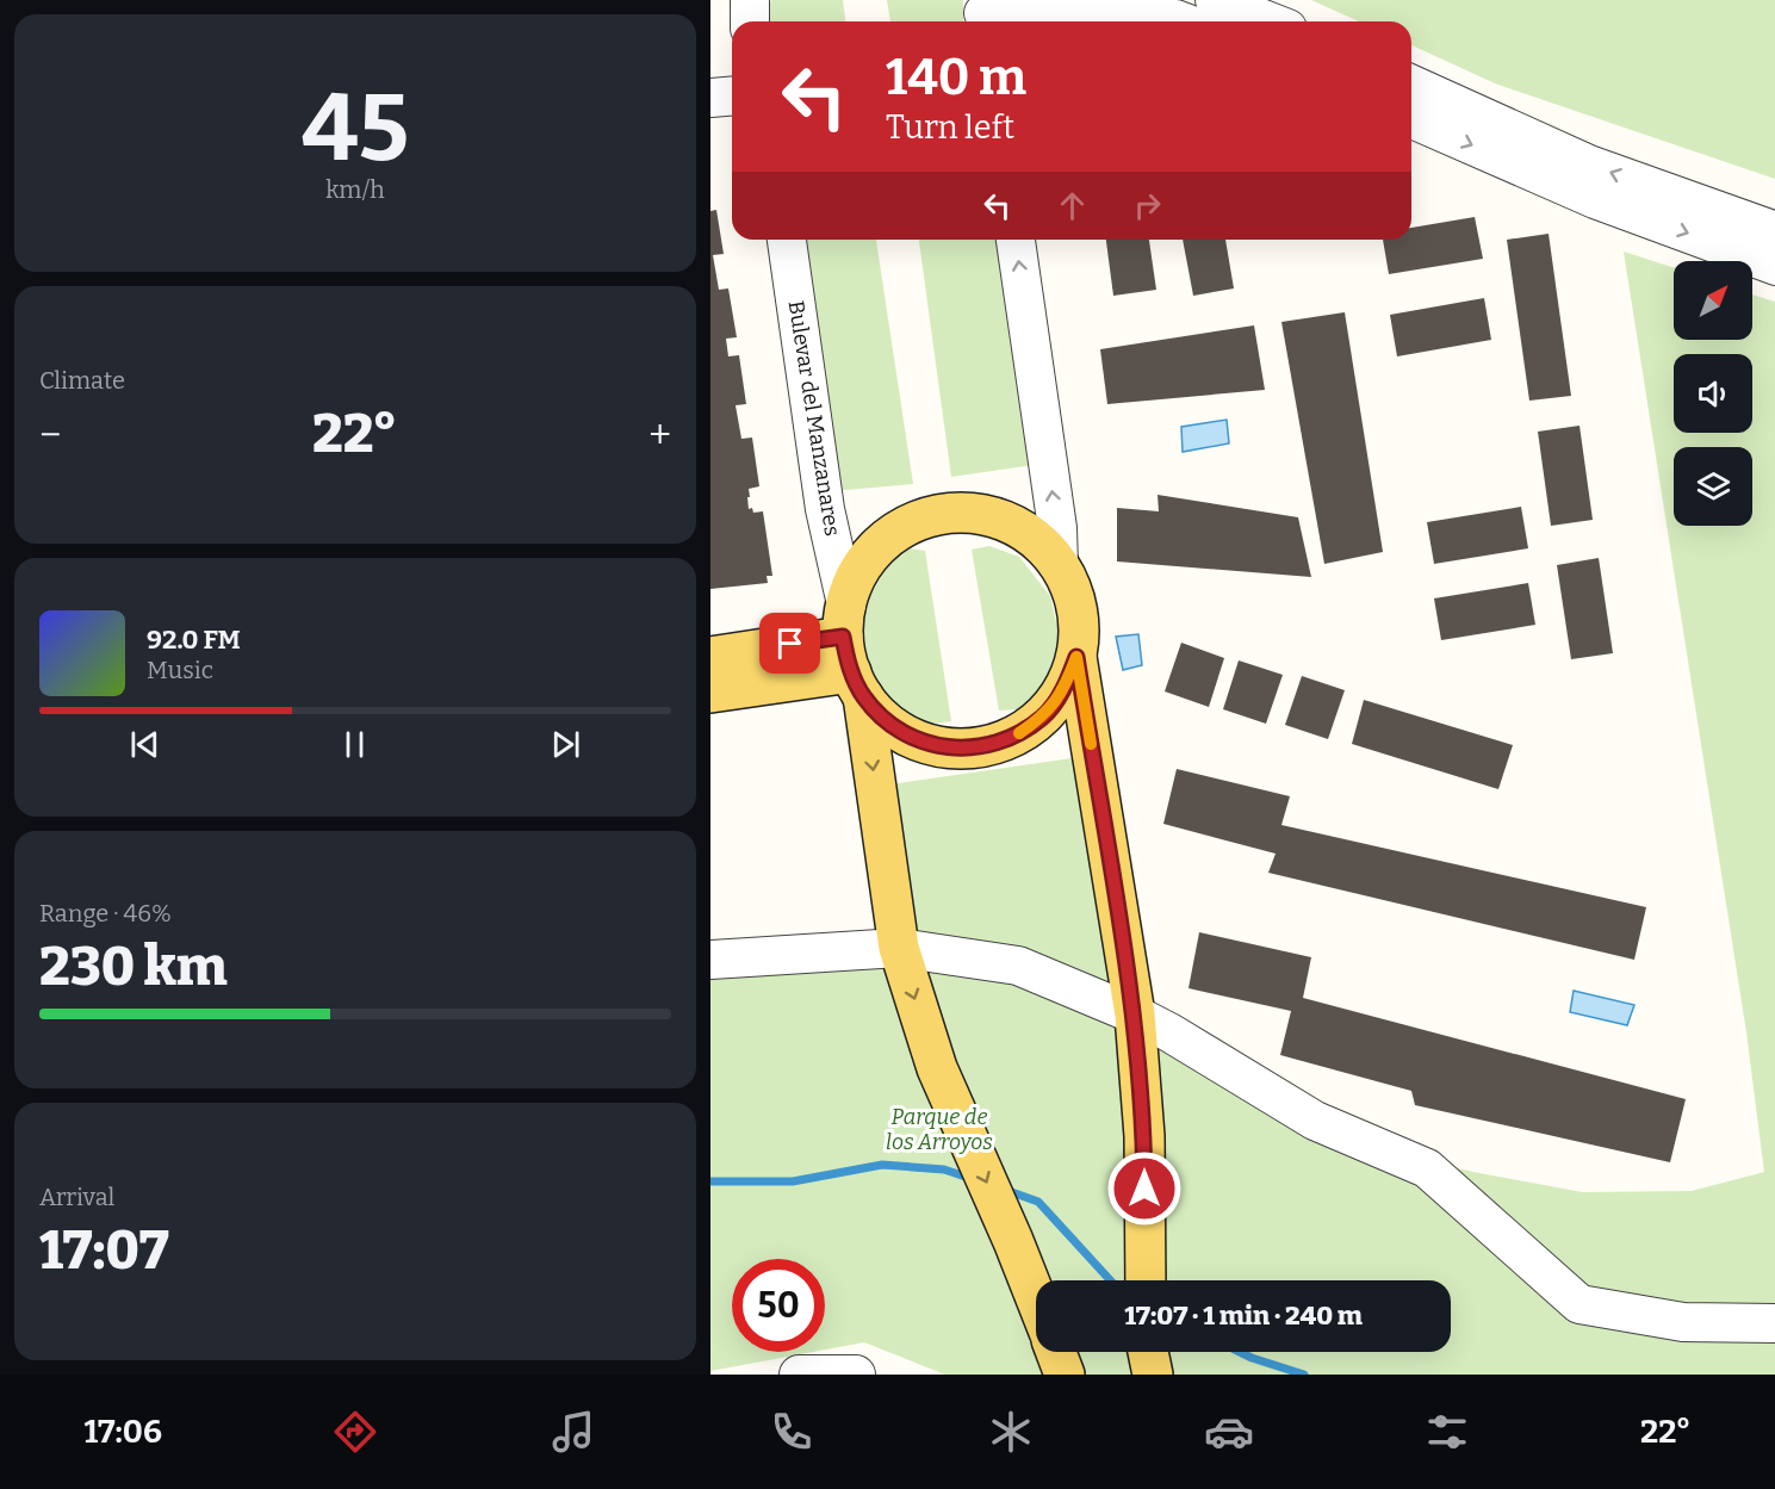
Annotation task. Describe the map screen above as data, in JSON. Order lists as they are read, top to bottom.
{
  "streets": {
    "main road": ["Bulevar del Manzanares"]
  },
  "one_way": ["Bulevar del Manzanares"],
  "parks": ["Parque de los Arroyos"],
  "north": "top right",
  "page": {
    "tile": [
      ["45", "km/h"],
      "Climate",
      ["Range · 46%", "230 km"],
      ["Arrival", "17:07"]
    ],
    "turn": ["140 m", "Turn left"],
    "heat": ["−", "22°", "+"],
    "song": ["92.0 FM", "Music"],
    "limit": "50",
    "trip": "17:07 · 1 min · 240 m",
    "tabs": ["17:06", "22°"]
  }
}
